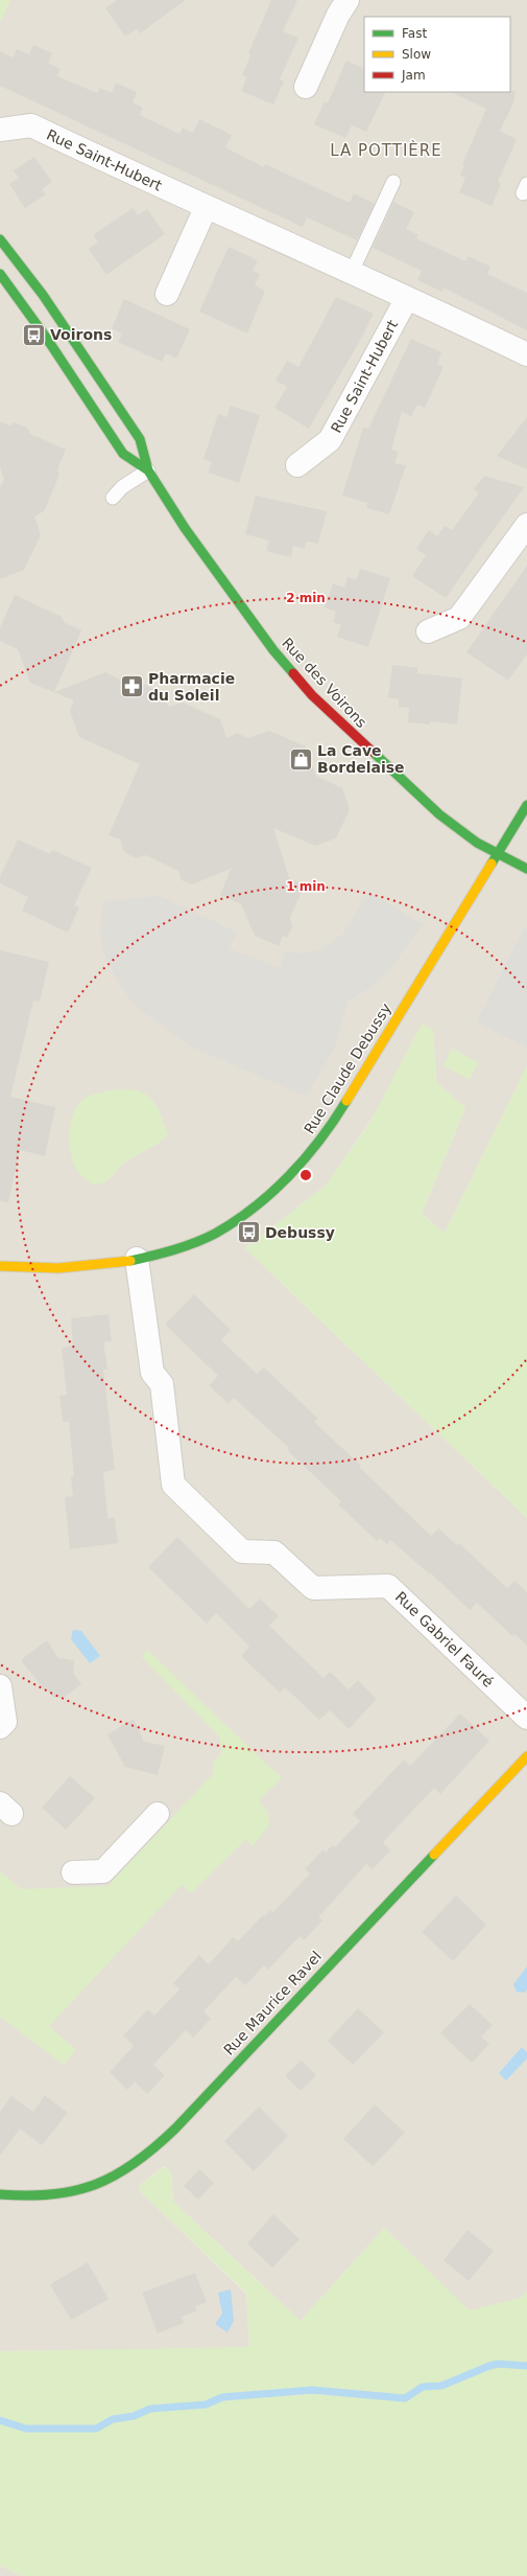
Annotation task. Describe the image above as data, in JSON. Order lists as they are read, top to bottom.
{
  "streets": {
    "street": [
      "Rue Saint-Hubert",
      "Rue des Voirons",
      "Rue Claude Debussy",
      "Rue Gabriel Fauré",
      "Rue Maurice Ravel"
    ]
  },
  "crossings": [
    ["Rue des Voirons", "Rue Claude Debussy"],
    ["Rue Claude Debussy", "Rue Gabriel Fauré"]
  ],
  "districts": ["LA POTTIÈRE"],
  "places": {
    "bus stop": ["Voirons", "Debussy"],
    "pharmacy": ["Pharmacie du Soleil"],
    "shop": ["La Cave Bordelaise"]
  },
  "legend": ["Fast", "Slow", "Jam"],
  "rings": ["2 min", "1 min"]
}
